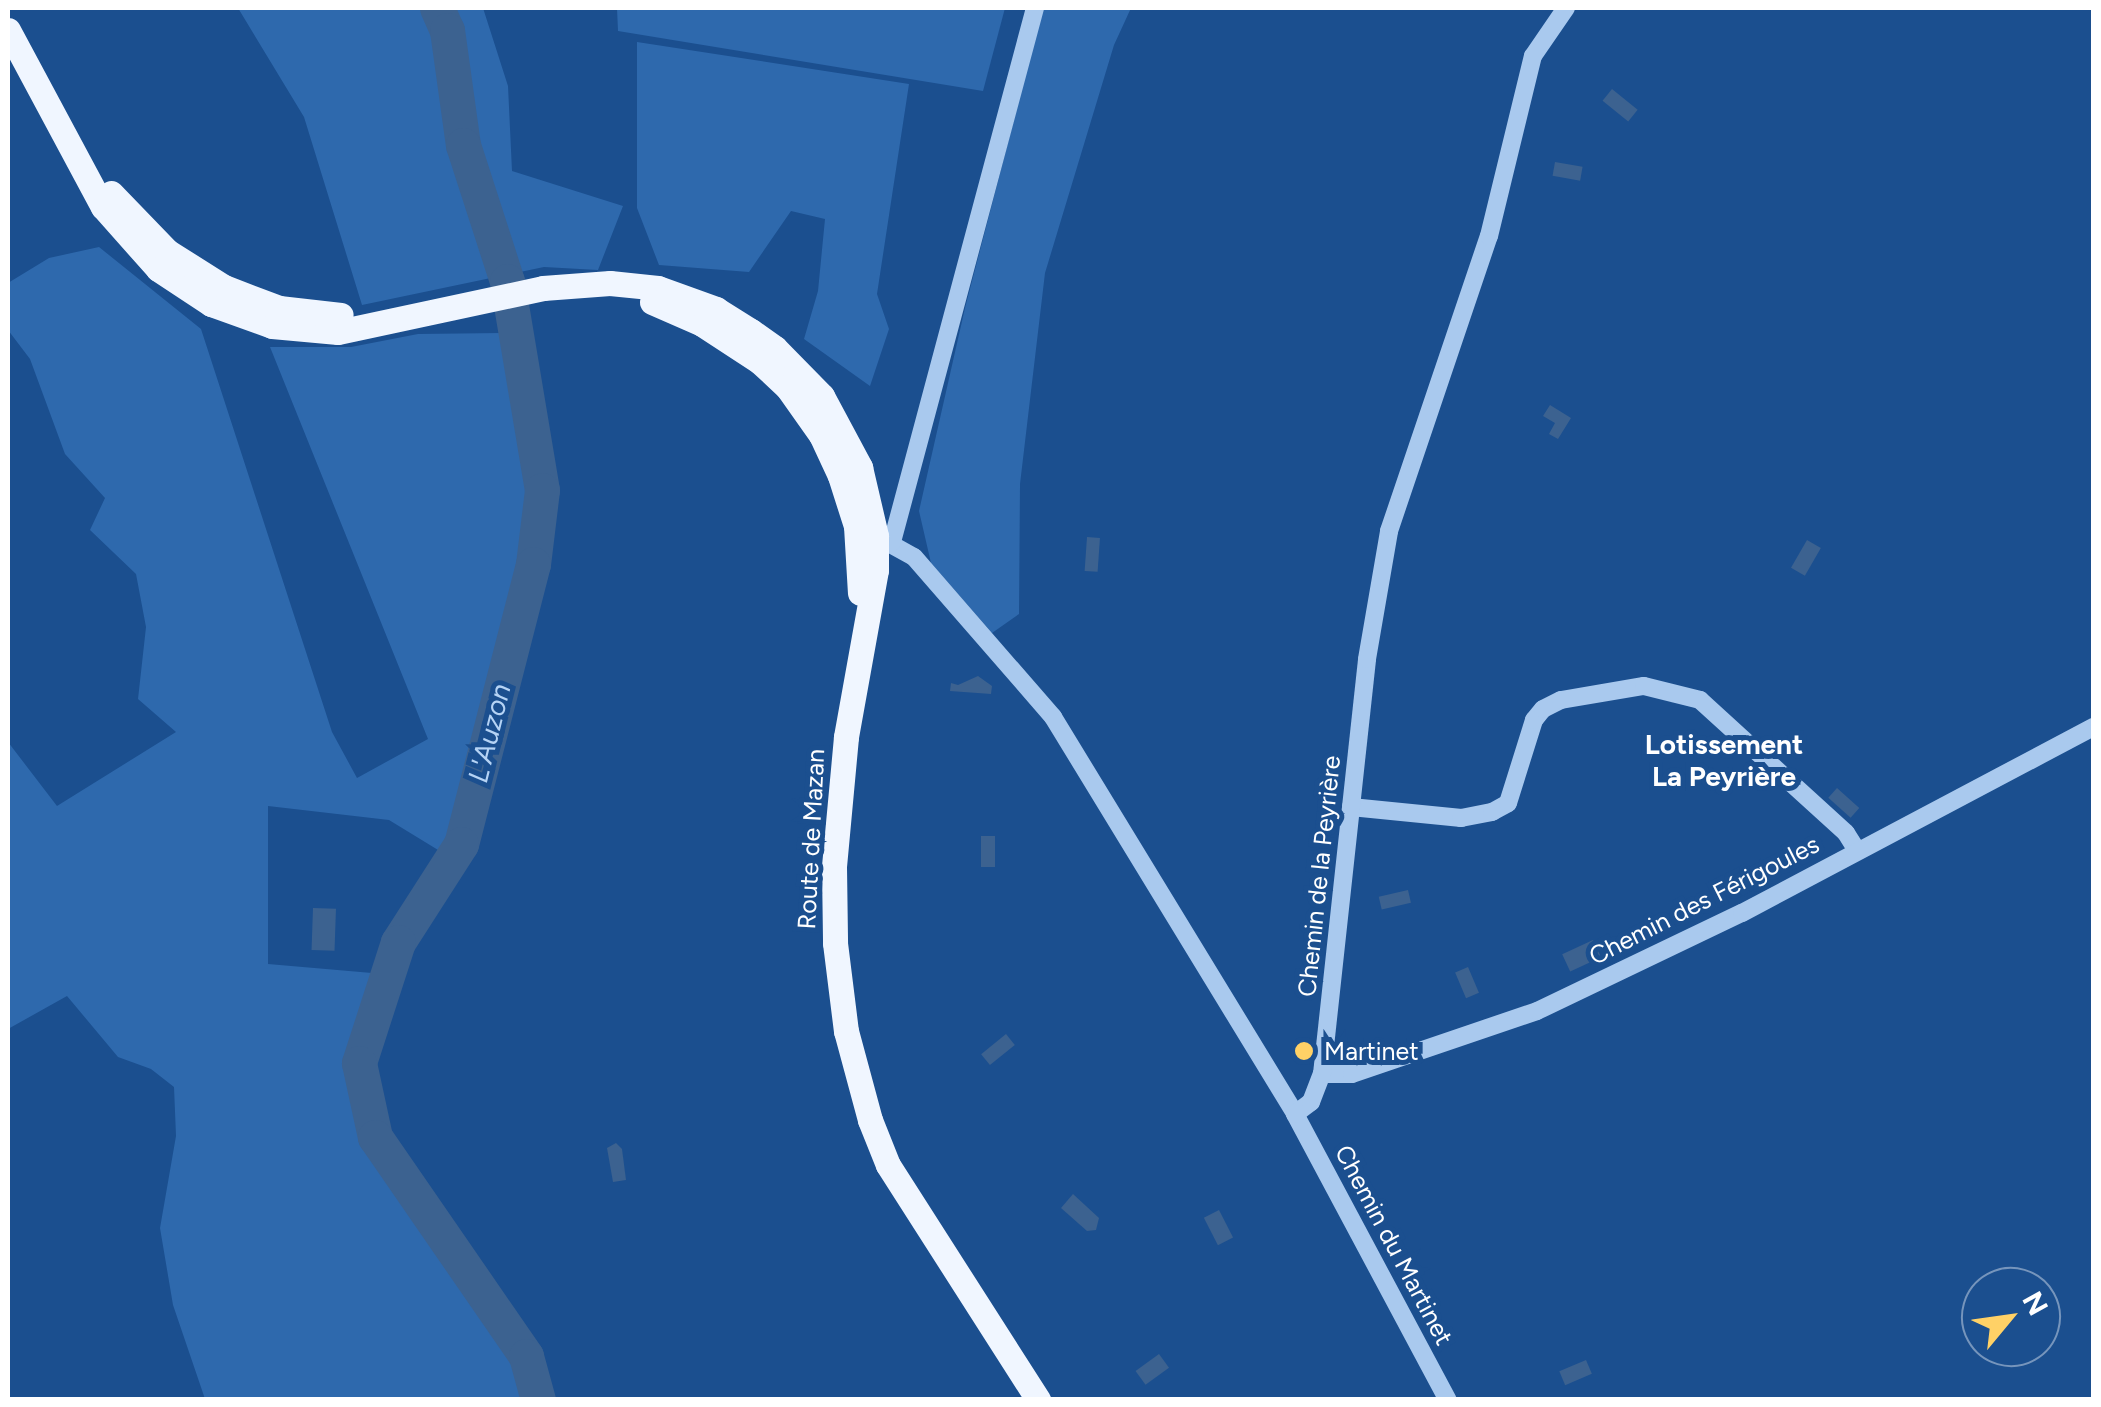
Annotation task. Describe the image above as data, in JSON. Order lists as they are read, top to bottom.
{
  "streets": {
    "main road": ["Route de Mazan"],
    "street": ["Chemin de la Peyrière", "Chemin des Férigoules", "Chemin du Martinet"]
  },
  "crossings": [
    ["Chemin de la Peyrière", "Chemin des Férigoules"],
    ["Chemin de la Peyrière", "Chemin du Martinet"]
  ],
  "districts": ["Lotissement La Peyrière"],
  "water": ["L'Auzon"],
  "places": ["Martinet"],
  "north": "top right"
}
